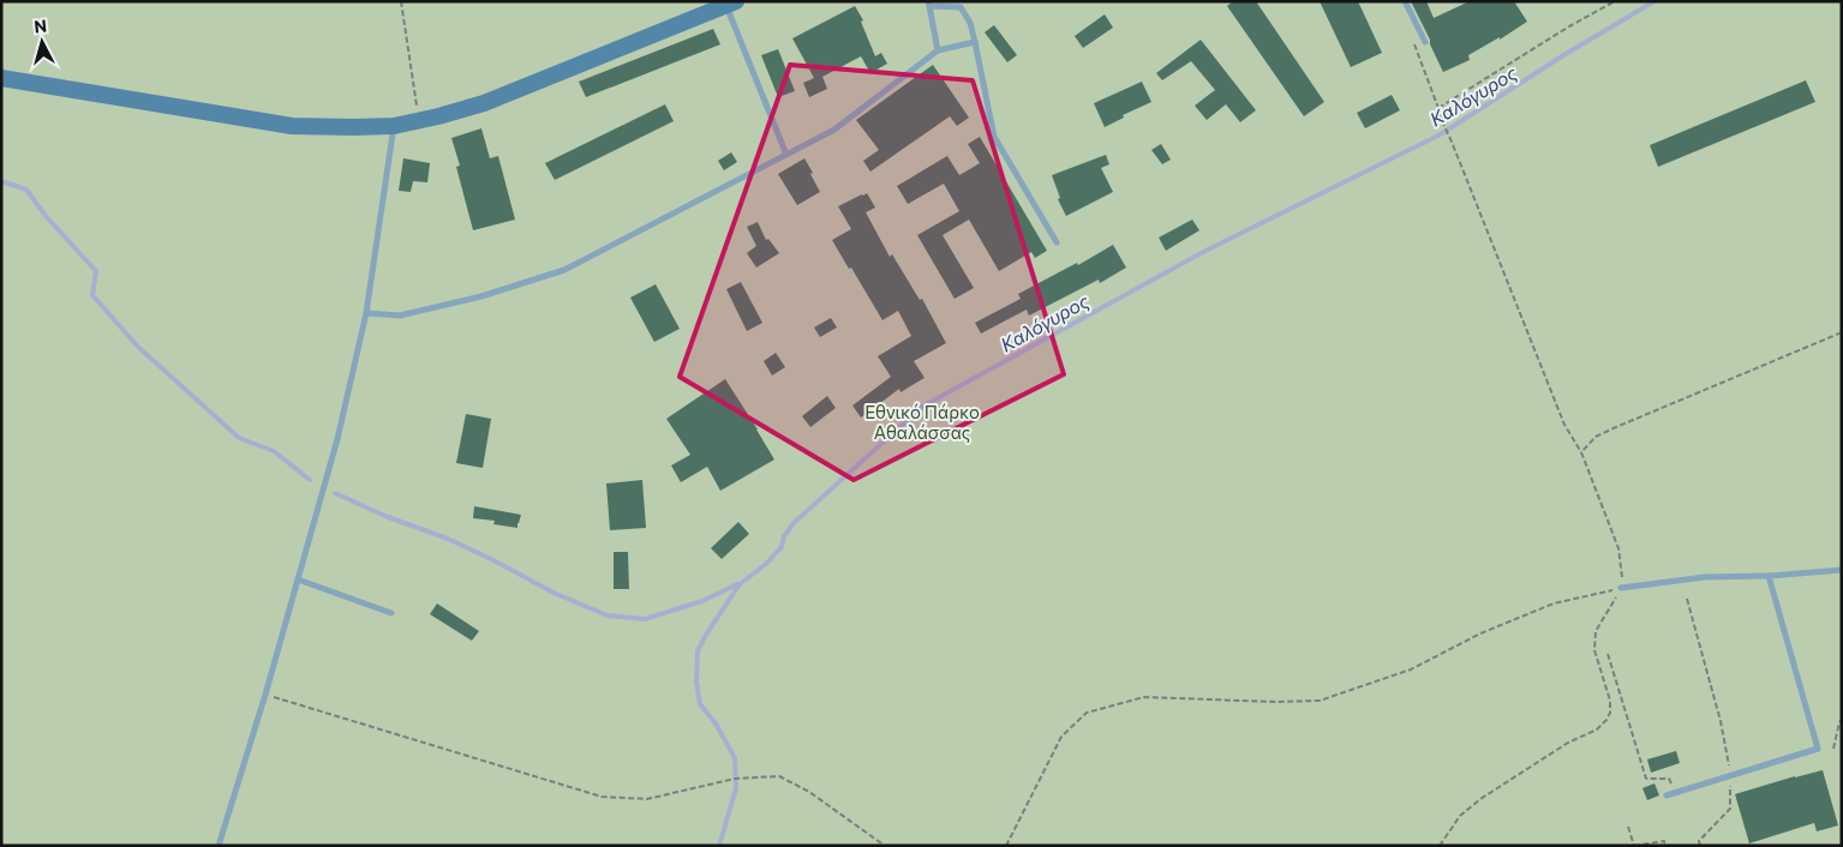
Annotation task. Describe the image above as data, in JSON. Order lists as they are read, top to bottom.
{
  "water": ["Καλόγυρος"],
  "parks": ["Εθνικό Πάρκο Αθαλάσσας"],
  "north": "top"
}
